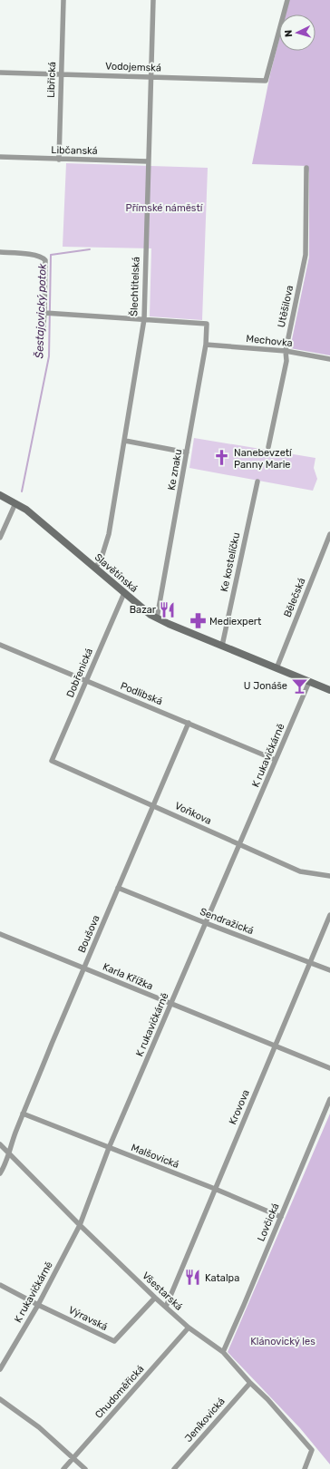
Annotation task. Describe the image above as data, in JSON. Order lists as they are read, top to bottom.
{
  "streets": {
    "street": [
      "Vodojemská",
      "Libřická",
      "Libčanská",
      "Šlechtitelská",
      "Utěšilova",
      "Mechovka",
      "Ke znaku",
      "Ke kostelíčku",
      "Slavětínská",
      "Bělečská",
      "Dobřenická",
      "Podlibská",
      "K rukavičkárně",
      "Voňkova",
      "Sendražická",
      "Boušova",
      "Karla Křížka",
      "Krovova",
      "Malšovická",
      "Lovčická",
      "Všestarská",
      "Výravská",
      "Chudoměřická",
      "Jeníkovická"
    ]
  },
  "crossings": [
    ["Vodojemská", "Libřická"],
    ["Vodojemská", "Šlechtitelská"],
    ["Libřická", "Libčanská"],
    ["Libčanská", "Šlechtitelská"],
    ["Šlechtitelská", "Ke znaku"],
    ["Šlechtitelská", "Slavětínská"],
    ["Utěšilova", "Mechovka"],
    ["Mechovka", "Ke znaku"],
    ["Ke znaku", "Slavětínská"],
    ["Ke kostelíčku", "Slavětínská"],
    ["Slavětínská", "Bělečská"],
    ["Slavětínská", "Dobřenická"],
    ["Slavětínská", "K rukavičkárně"],
    ["Dobřenická", "Podlibská"],
    ["Dobřenická", "Voňkova"],
    ["Podlibská", "K rukavičkárně"],
    ["Podlibská", "Boušova"],
    ["K rukavičkárně", "Voňkova"],
    ["K rukavičkárně", "Sendražická"],
    ["K rukavičkárně", "Karla Křížka"],
    ["K rukavičkárně", "Malšovická"],
    ["K rukavičkárně", "Všestarská"],
    ["K rukavičkárně", "Výravská"],
    ["Voňkova", "Boušova"],
    ["Sendražická", "Boušova"],
    ["Sendražická", "Krovova"],
    ["Boušova", "Karla Křížka"],
    ["Boušova", "Malšovická"],
    ["Boušova", "Všestarská"],
    ["Karla Křížka", "Krovova"],
    ["Krovova", "Malšovická"],
    ["Krovova", "Všestarská"],
    ["Malšovická", "Lovčická"],
    ["Lovčická", "Všestarská"],
    ["Všestarská", "Výravská"],
    ["Všestarská", "Chudoměřická"],
    ["Všestarská", "Jeníkovická"]
  ],
  "water": ["Šestajovický potok"],
  "parks": ["Přímské náměstí", "Klánovický les"],
  "places": {
    "church": ["Nanebevzetí Panny Marie"],
    "restaurant": ["Bazar", "Katalpa"],
    "pharmacy": ["Mediexpert"],
    "bar": ["U Jonáše"]
  },
  "north": "left"
}
